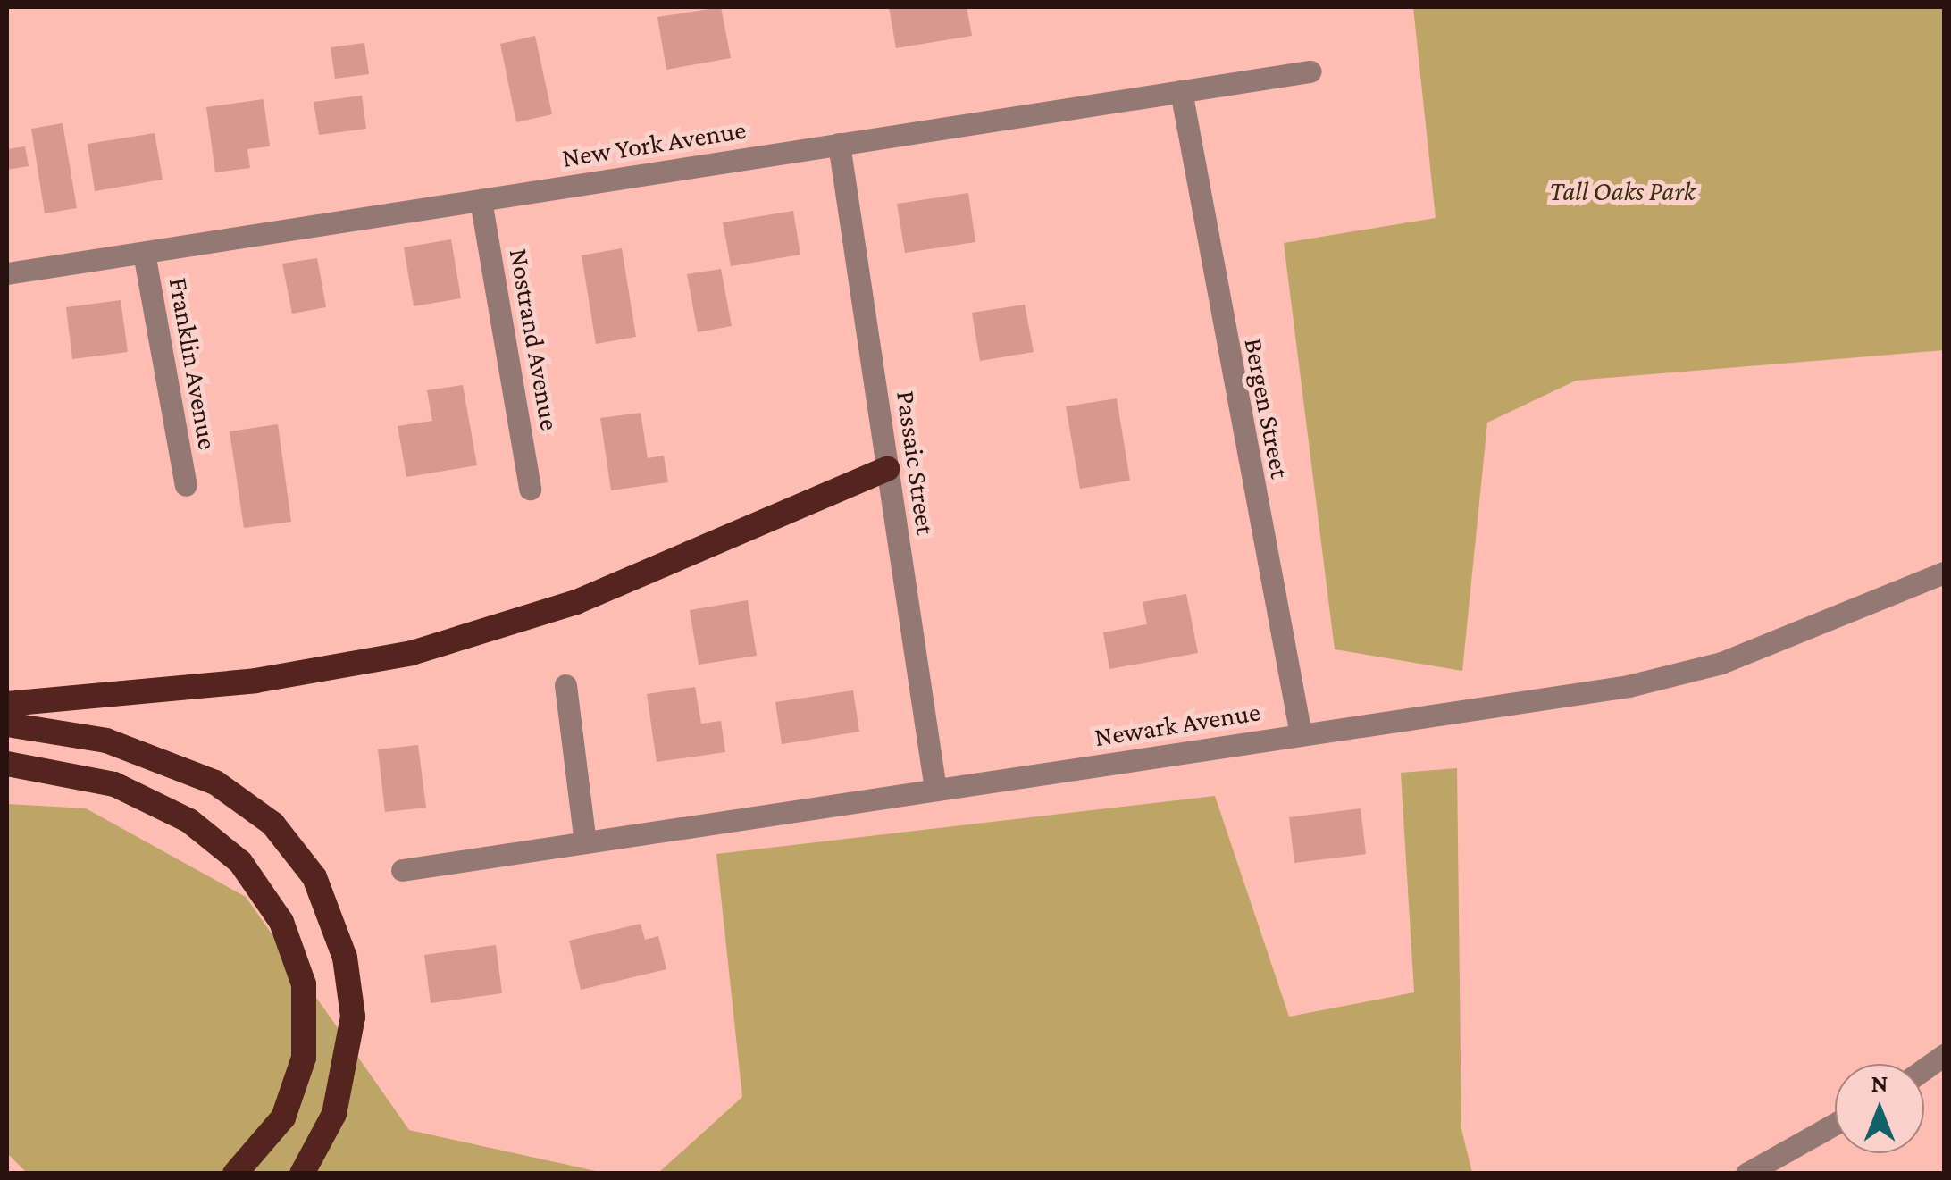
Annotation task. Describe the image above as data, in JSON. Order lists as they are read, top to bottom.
{
  "streets": {
    "street": [
      "New York Avenue",
      "Nostrand Avenue",
      "Franklin Avenue",
      "Bergen Street",
      "Passaic Street",
      "Newark Avenue"
    ]
  },
  "crossings": [
    ["New York Avenue", "Nostrand Avenue"],
    ["New York Avenue", "Franklin Avenue"],
    ["New York Avenue", "Bergen Street"],
    ["New York Avenue", "Passaic Street"],
    ["Bergen Street", "Newark Avenue"],
    ["Passaic Street", "Newark Avenue"]
  ],
  "parks": ["Tall Oaks Park"],
  "north": "top"
}
